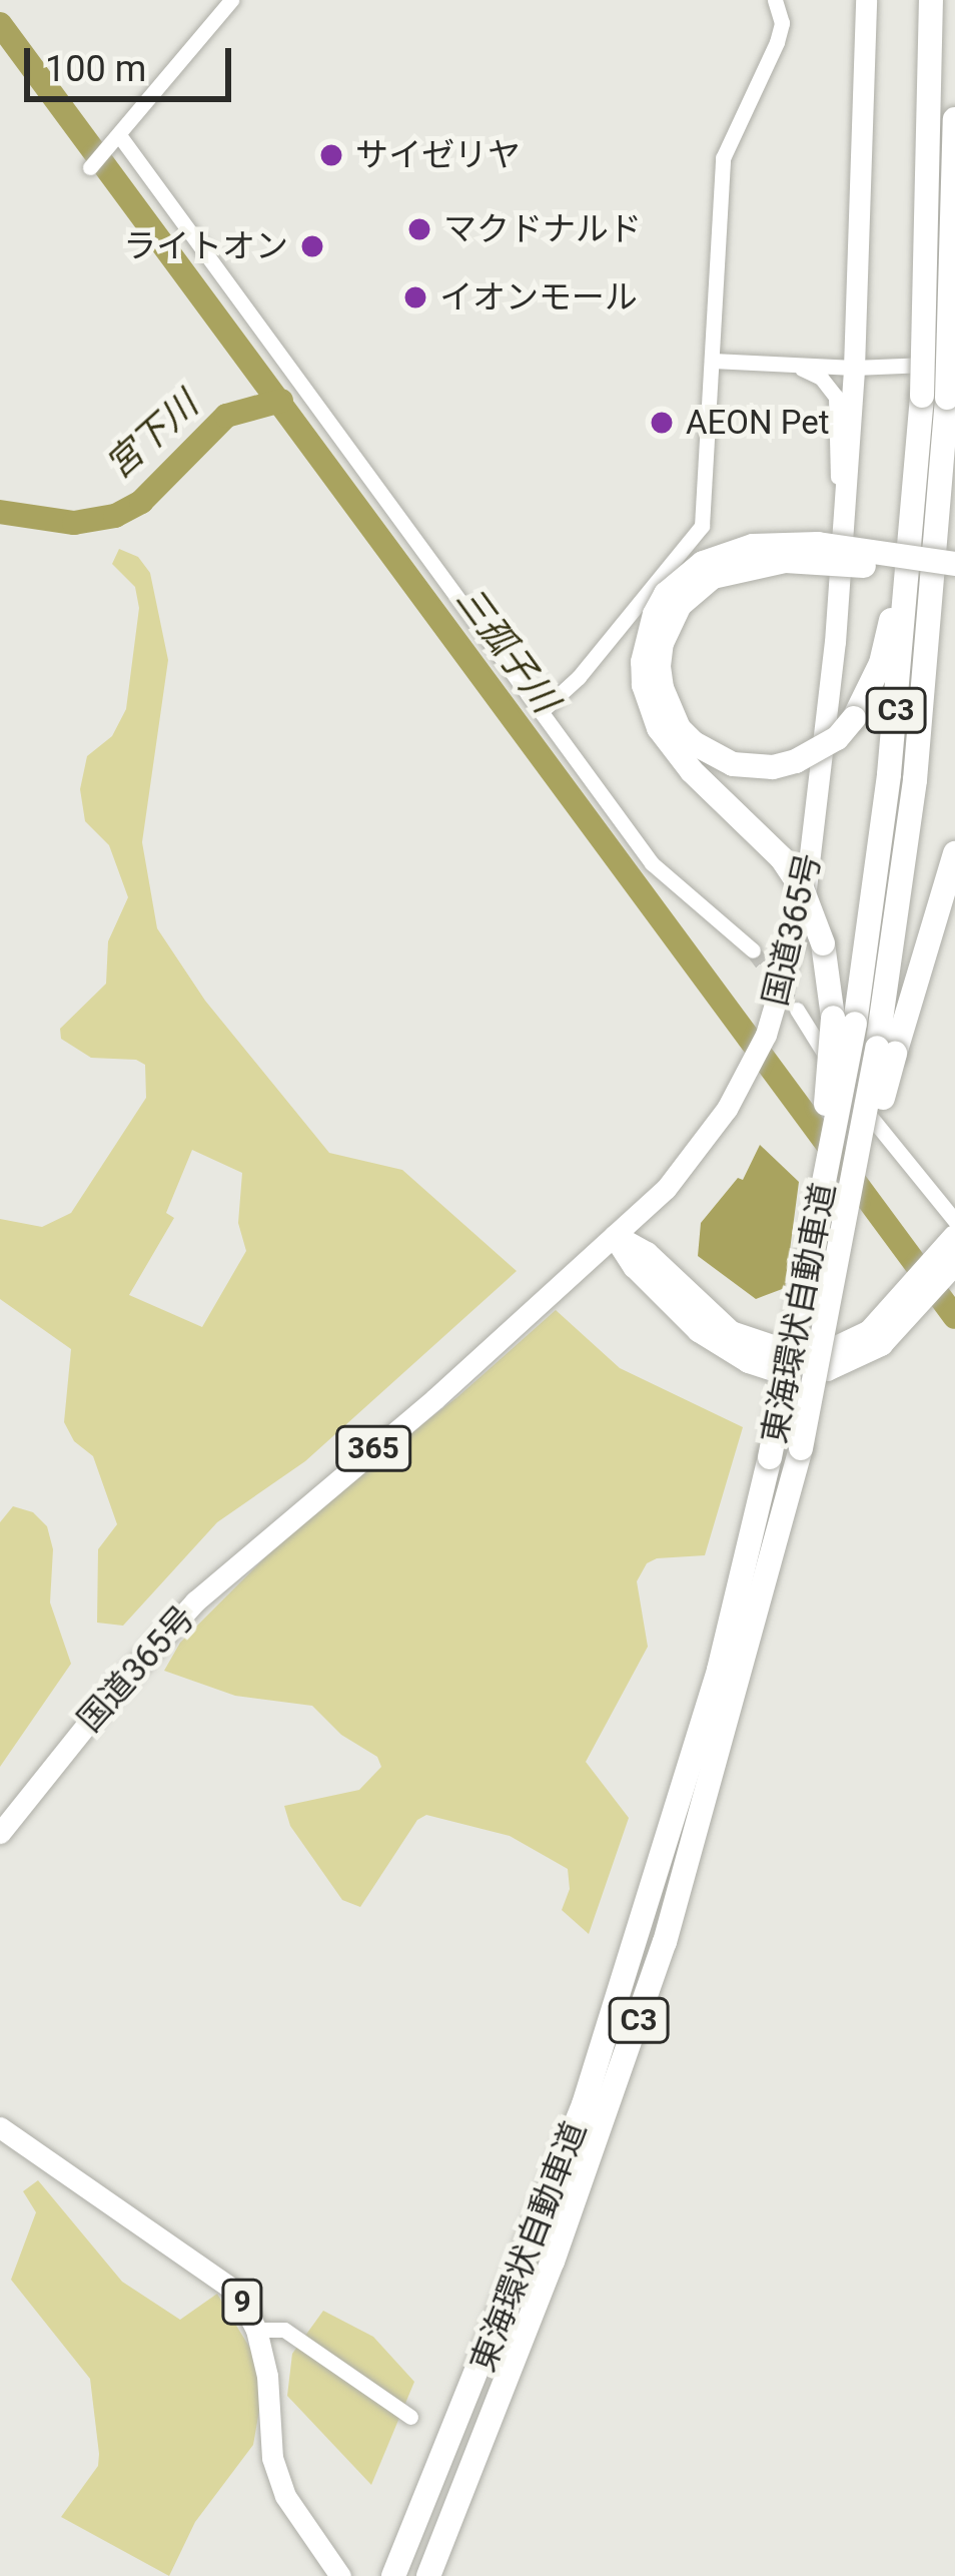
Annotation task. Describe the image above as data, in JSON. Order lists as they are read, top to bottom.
{
  "streets": {
    "highway": ["C3", "東海環状自動車道"],
    "main road": ["国道365号", "365", "9"]
  },
  "crossings": [
    ["C3", "東海環状自動車道"]
  ],
  "water": ["宮下川", "三孤子川"],
  "places": [
    "サイゼリヤ",
    "マクドナルド",
    "ライトオン",
    "イオンモール",
    "AEON Pet"
  ],
  "scale_bar": "100 m"
}
